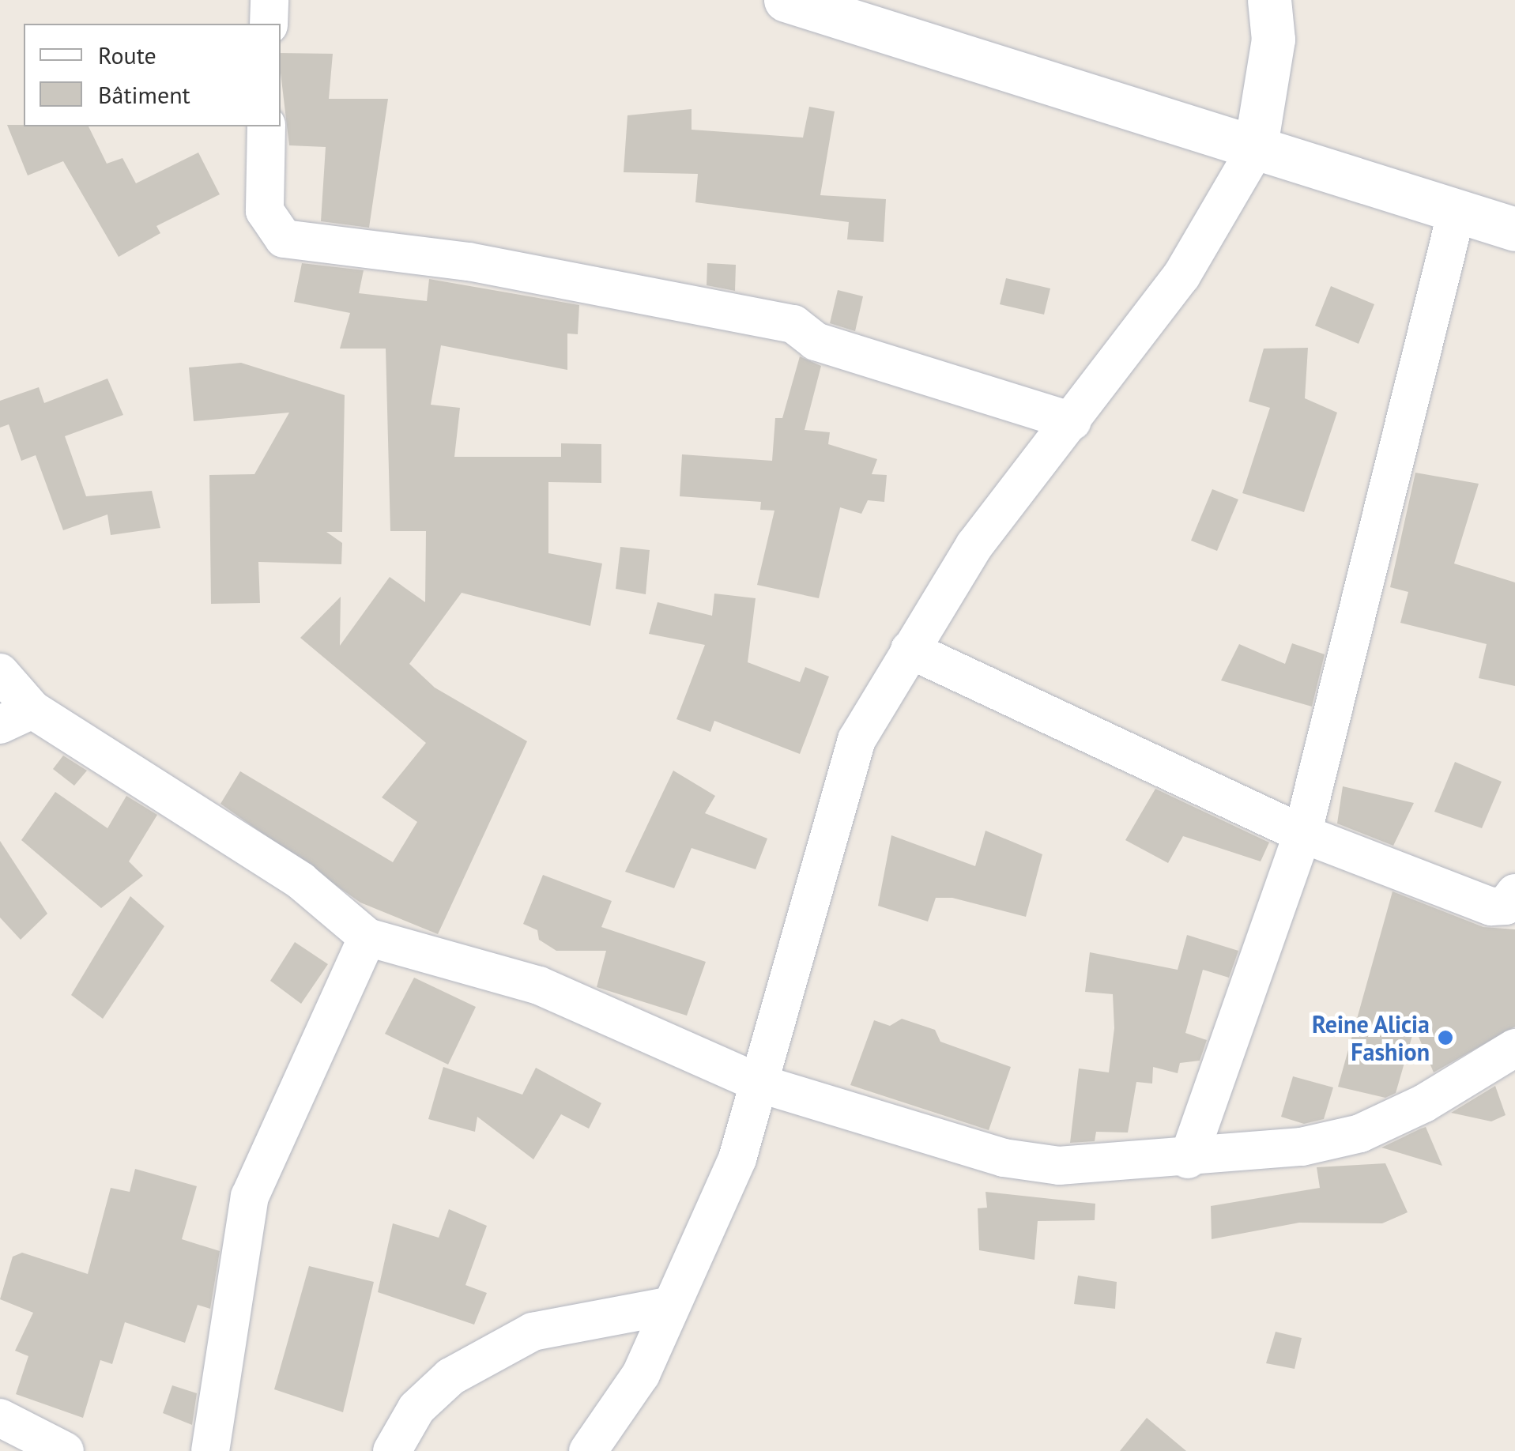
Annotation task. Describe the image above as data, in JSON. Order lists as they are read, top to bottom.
{
  "places": ["Reine Alicia Fashion"],
  "legend": ["Route", "Bâtiment"]
}
